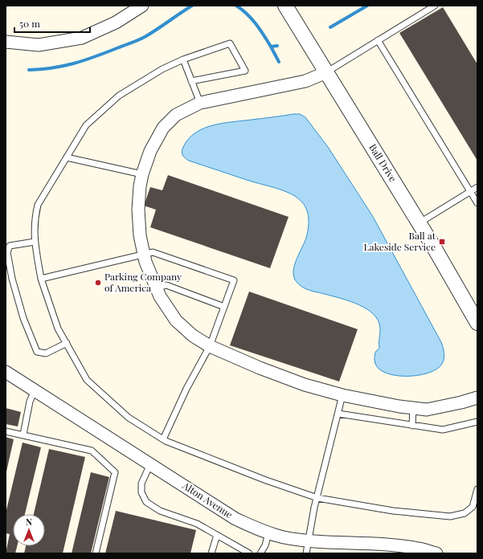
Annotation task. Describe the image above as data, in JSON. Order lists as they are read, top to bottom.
{
  "streets": {
    "street": ["Ball Drive", "Alton Avenue"]
  },
  "places": {
    "transit": ["Ball at Lakeside Service"],
    "other": ["Parking Company of America"]
  },
  "scale_bar": "50 m",
  "north": "top"
}
